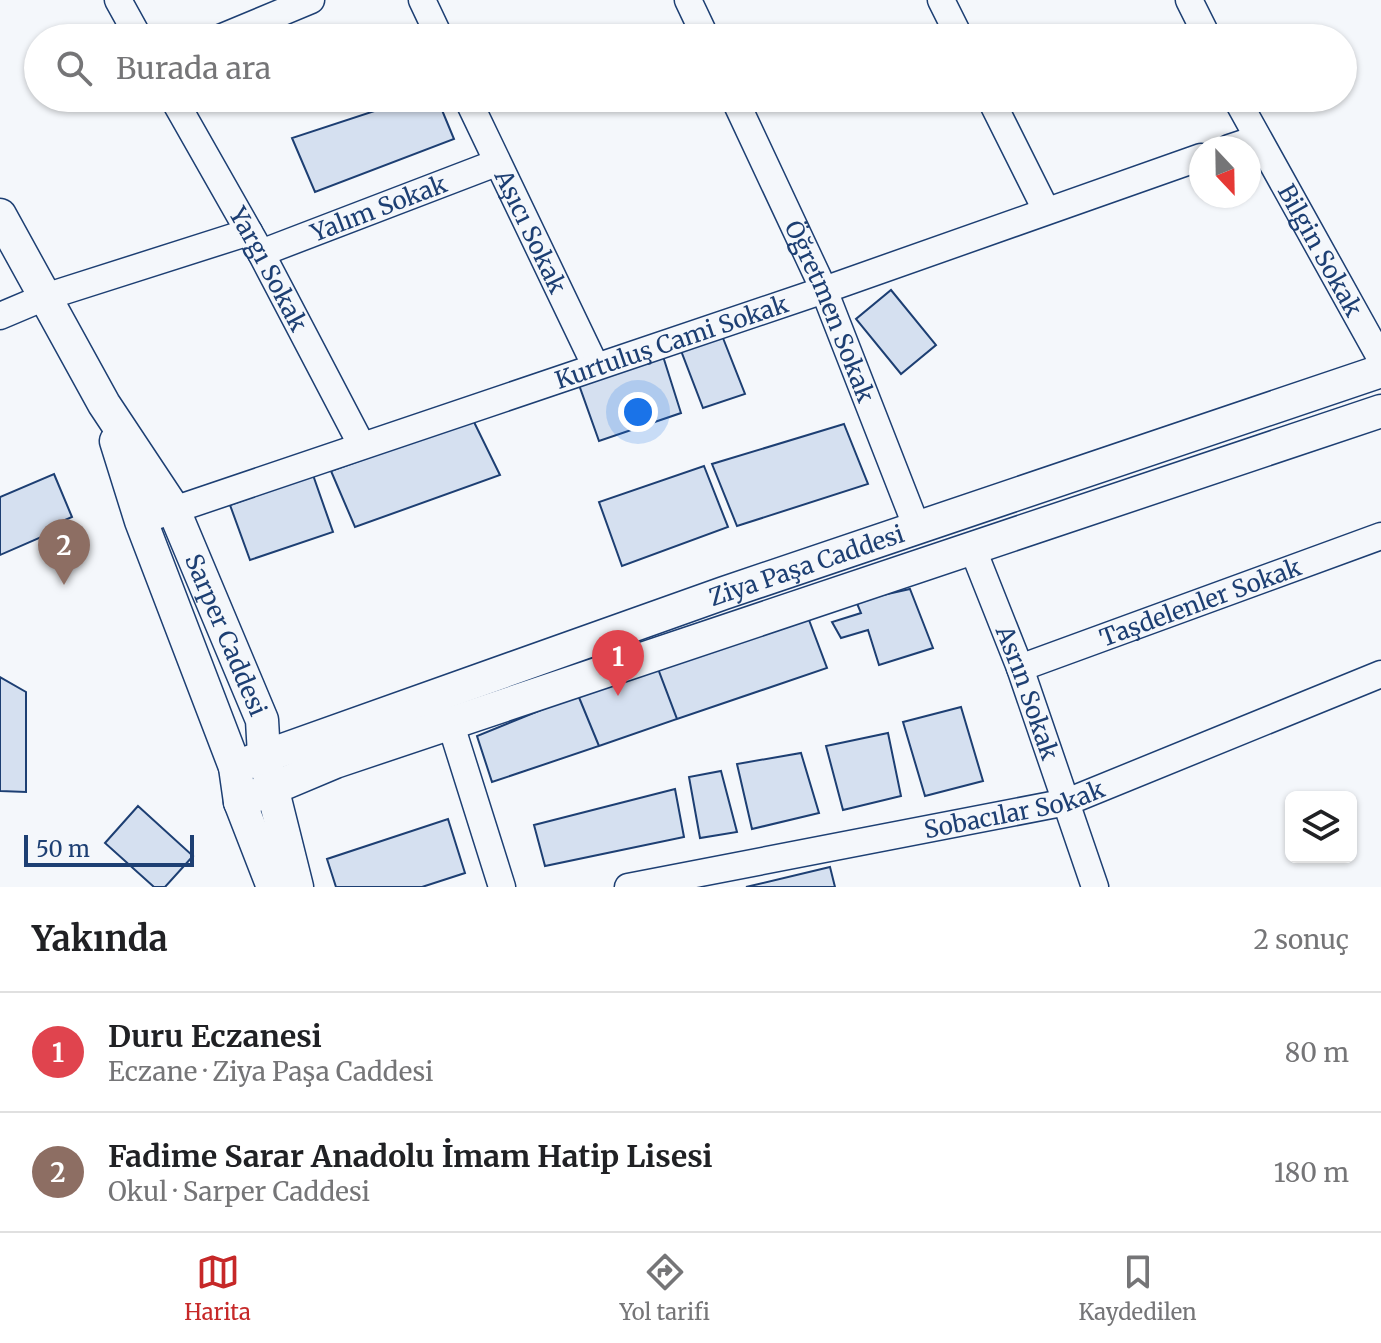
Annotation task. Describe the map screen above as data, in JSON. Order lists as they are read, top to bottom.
{
  "streets": {
    "main road": ["Ziya Paşa Caddesi", "Sarper Caddesi"],
    "street": [
      "Yalım Sokak",
      "Aşıcı Sokak",
      "Bilgin Sokak",
      "Yargı Sokak",
      "Öğretmen Sokak",
      "Kurtuluş Cami Sokak",
      "Taşdelenler Sokak",
      "Asrın Sokak",
      "Sobacılar Sokak"
    ]
  },
  "crossings": [
    ["Yalım Sokak", "Aşıcı Sokak"],
    ["Yalım Sokak", "Yargı Sokak"],
    ["Yalım Sokak", "Sarper Caddesi"],
    ["Aşıcı Sokak", "Kurtuluş Cami Sokak"],
    ["Yargı Sokak", "Kurtuluş Cami Sokak"],
    ["Öğretmen Sokak", "Kurtuluş Cami Sokak"],
    ["Öğretmen Sokak", "Ziya Paşa Caddesi"],
    ["Kurtuluş Cami Sokak", "Sarper Caddesi"],
    ["Ziya Paşa Caddesi", "Sarper Caddesi"],
    ["Ziya Paşa Caddesi", "Asrın Sokak"],
    ["Taşdelenler Sokak", "Asrın Sokak"],
    ["Asrın Sokak", "Sobacılar Sokak"]
  ],
  "scale_bar": "50 m",
  "north": "bottom",
  "page": {
    "search": "Burada ara",
    "pins": ["2", "1"],
    "scale": "50 m",
    "heading": ["Yakında", "2 sonuç"],
    "list": [
      {
        "mark": "1",
        "name": "Duru Eczanesi",
        "note": "Eczane · Ziya Paşa Caddesi",
        "value": "80 m"
      },
      {
        "mark": "2",
        "name": "Fadime Sarar Anadolu İmam Hatip Lisesi",
        "note": "Okul · Sarper Caddesi",
        "value": "180 m"
      }
    ],
    "nav": ["Harita", "Yol tarifi", "Kaydedilen"]
  }
}
